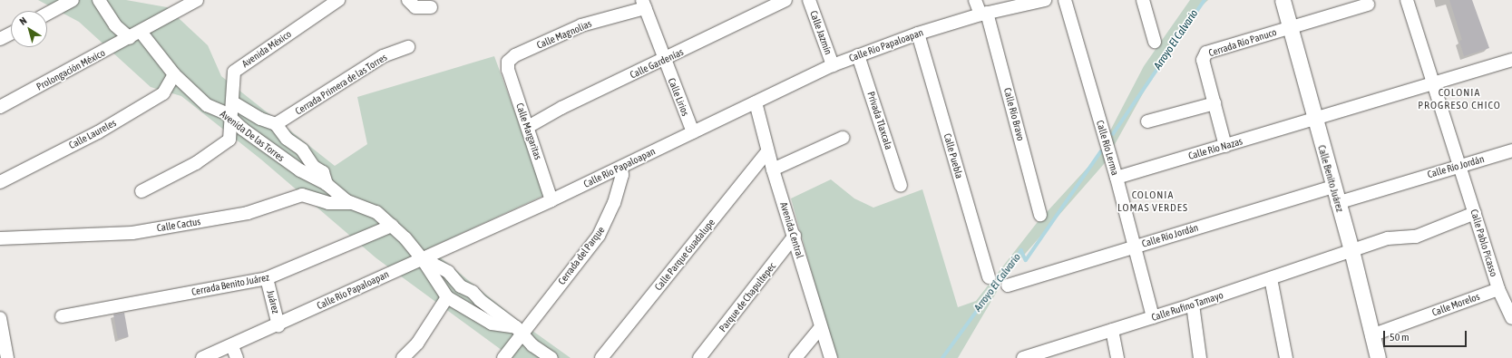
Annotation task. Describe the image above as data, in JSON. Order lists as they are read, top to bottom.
{
  "streets": {
    "street": [
      "Calle Jazmín",
      "Calle Magnolias",
      "Cerrada Río Panuco",
      "Calle Río Papaloapan",
      "Avenida México",
      "Calle Gardenías",
      "Prolongación México",
      "Cerrada Primera de las Torres",
      "Calle Lirios",
      "Calle Río Bravo",
      "Privada Tlaxcala",
      "Calle Margaritas",
      "Calle Laureles",
      "Avenida De las Torres",
      "Calle Río Lerma",
      "Calle Río Nazas",
      "Calle Puebla",
      "Calle Río Jordán",
      "Calle Benito Juárez",
      "Calle Cactus",
      "Avenida Central",
      "Calle Pablo Picasso",
      "Calle Parque Guadalupe",
      "Cerrada del Parque",
      "Cerrada Benito Juárez",
      "Parque de Chapultepec",
      "Juárez",
      "Calle Morelos",
      "Calle Rufino Tamayo"
    ]
  },
  "crossings": [
    ["Calle Jazmín", "Calle Río Papaloapan"],
    ["Calle Magnolias", "Calle Lirios"],
    ["Calle Magnolias", "Calle Margaritas"],
    ["Cerrada Río Panuco", "Calle Río Nazas"],
    ["Cerrada Río Panuco", "Calle Benito Juárez"],
    ["Calle Río Papaloapan", "Calle Lirios"],
    ["Calle Río Papaloapan", "Calle Río Bravo"],
    ["Calle Río Papaloapan", "Privada Tlaxcala"],
    ["Calle Río Papaloapan", "Calle Margaritas"],
    ["Calle Río Papaloapan", "Avenida De las Torres"],
    ["Calle Río Papaloapan", "Calle Puebla"],
    ["Calle Río Papaloapan", "Avenida Central"],
    ["Calle Río Papaloapan", "Cerrada del Parque"],
    ["Calle Río Papaloapan", "Juárez"],
    ["Avenida México", "Avenida De las Torres"],
    ["Calle Gardenías", "Calle Lirios"],
    ["Calle Gardenías", "Calle Margaritas"],
    ["Prolongación México", "Avenida De las Torres"],
    ["Cerrada Primera de las Torres", "Avenida De las Torres"],
    ["Calle Laureles", "Avenida De las Torres"],
    ["Avenida De las Torres", "Calle Cactus"],
    ["Avenida De las Torres", "Cerrada del Parque"],
    ["Avenida De las Torres", "Cerrada Benito Juárez"],
    ["Calle Río Lerma", "Calle Río Nazas"],
    ["Calle Río Lerma", "Calle Río Jordán"],
    ["Calle Río Lerma", "Calle Rufino Tamayo"],
    ["Calle Río Nazas", "Calle Benito Juárez"],
    ["Calle Río Jordán", "Calle Benito Juárez"],
    ["Calle Río Jordán", "Calle Pablo Picasso"],
    ["Calle Benito Juárez", "Calle Morelos"],
    ["Calle Benito Juárez", "Calle Rufino Tamayo"],
    ["Avenida Central", "Calle Parque Guadalupe"],
    ["Avenida Central", "Parque de Chapultepec"],
    ["Calle Pablo Picasso", "Calle Morelos"],
    ["Calle Pablo Picasso", "Calle Rufino Tamayo"],
    ["Cerrada Benito Juárez", "Juárez"]
  ],
  "districts": ["COLONIA PROGRESO CHICO", "COLONIA LOMAS VERDES"],
  "water": ["Arroyo El Calvario"],
  "scale_bar": "50 m",
  "north": "top left"
}
